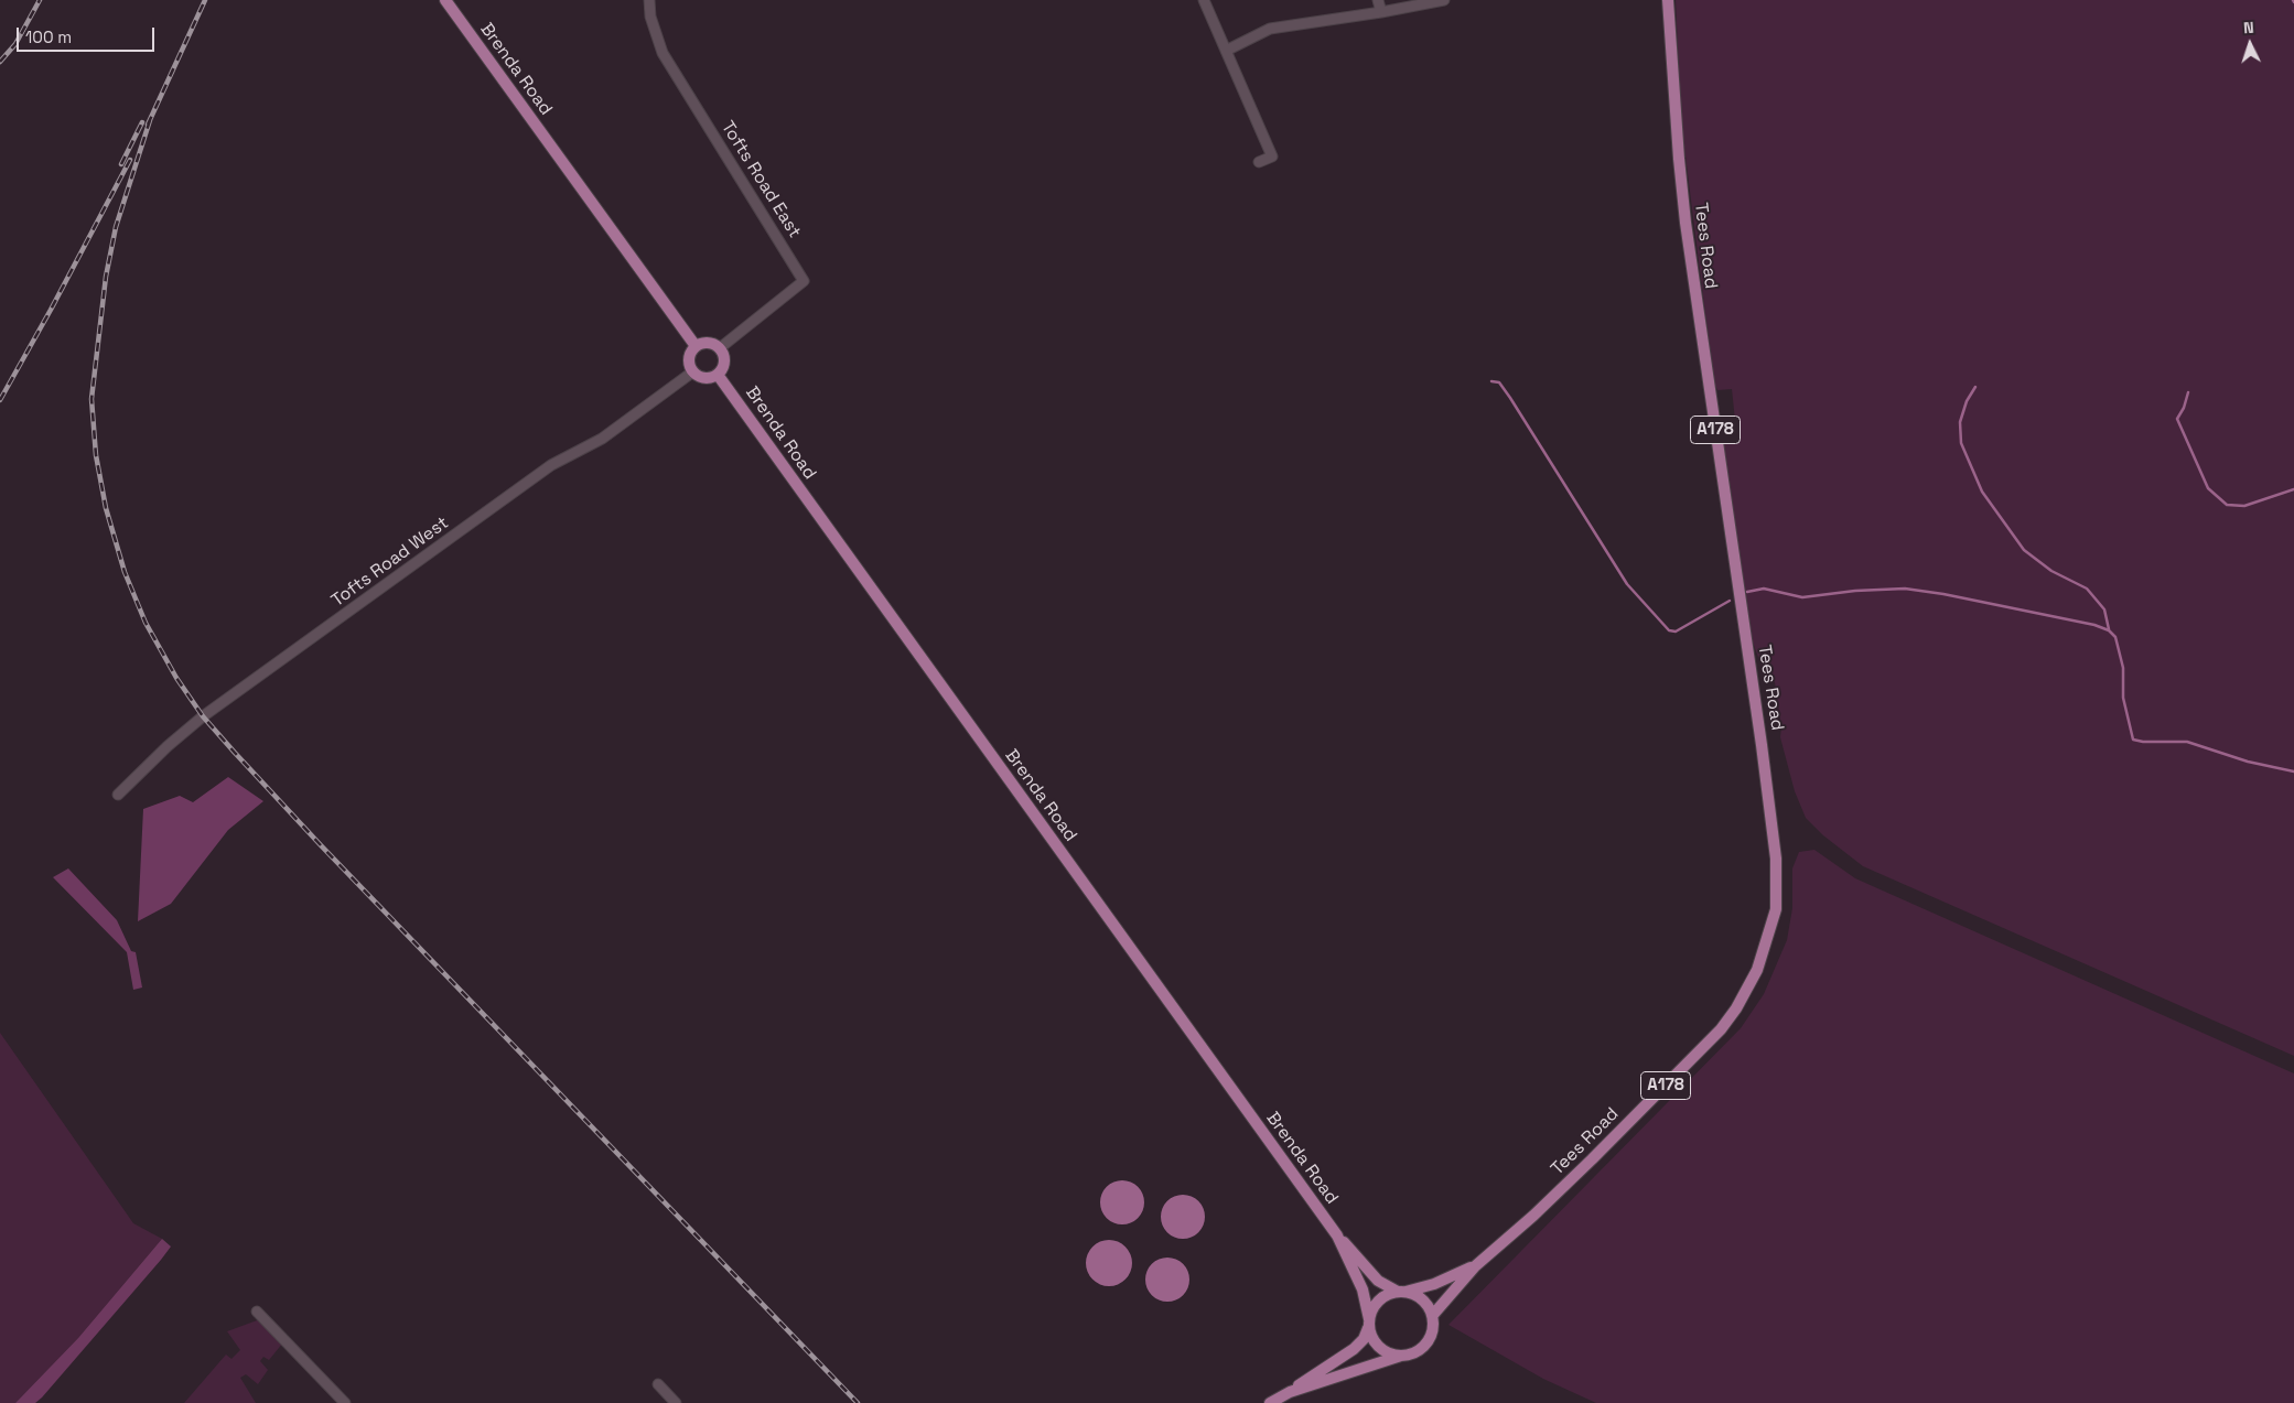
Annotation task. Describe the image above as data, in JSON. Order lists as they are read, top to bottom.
{
  "streets": {
    "main road": ["Brenda Road", "Tees Road", "A178"],
    "street": ["Tofts Road East", "Tofts Road West"]
  },
  "crossings": [
    ["Brenda Road", "Tofts Road East"],
    ["Brenda Road", "Tees Road"],
    ["Brenda Road", "A178"],
    ["Brenda Road", "Tofts Road West"],
    ["Tofts Road East", "Tofts Road West"],
    ["Tees Road", "A178"]
  ],
  "scale_bar": "100 m",
  "north": "top"
}
